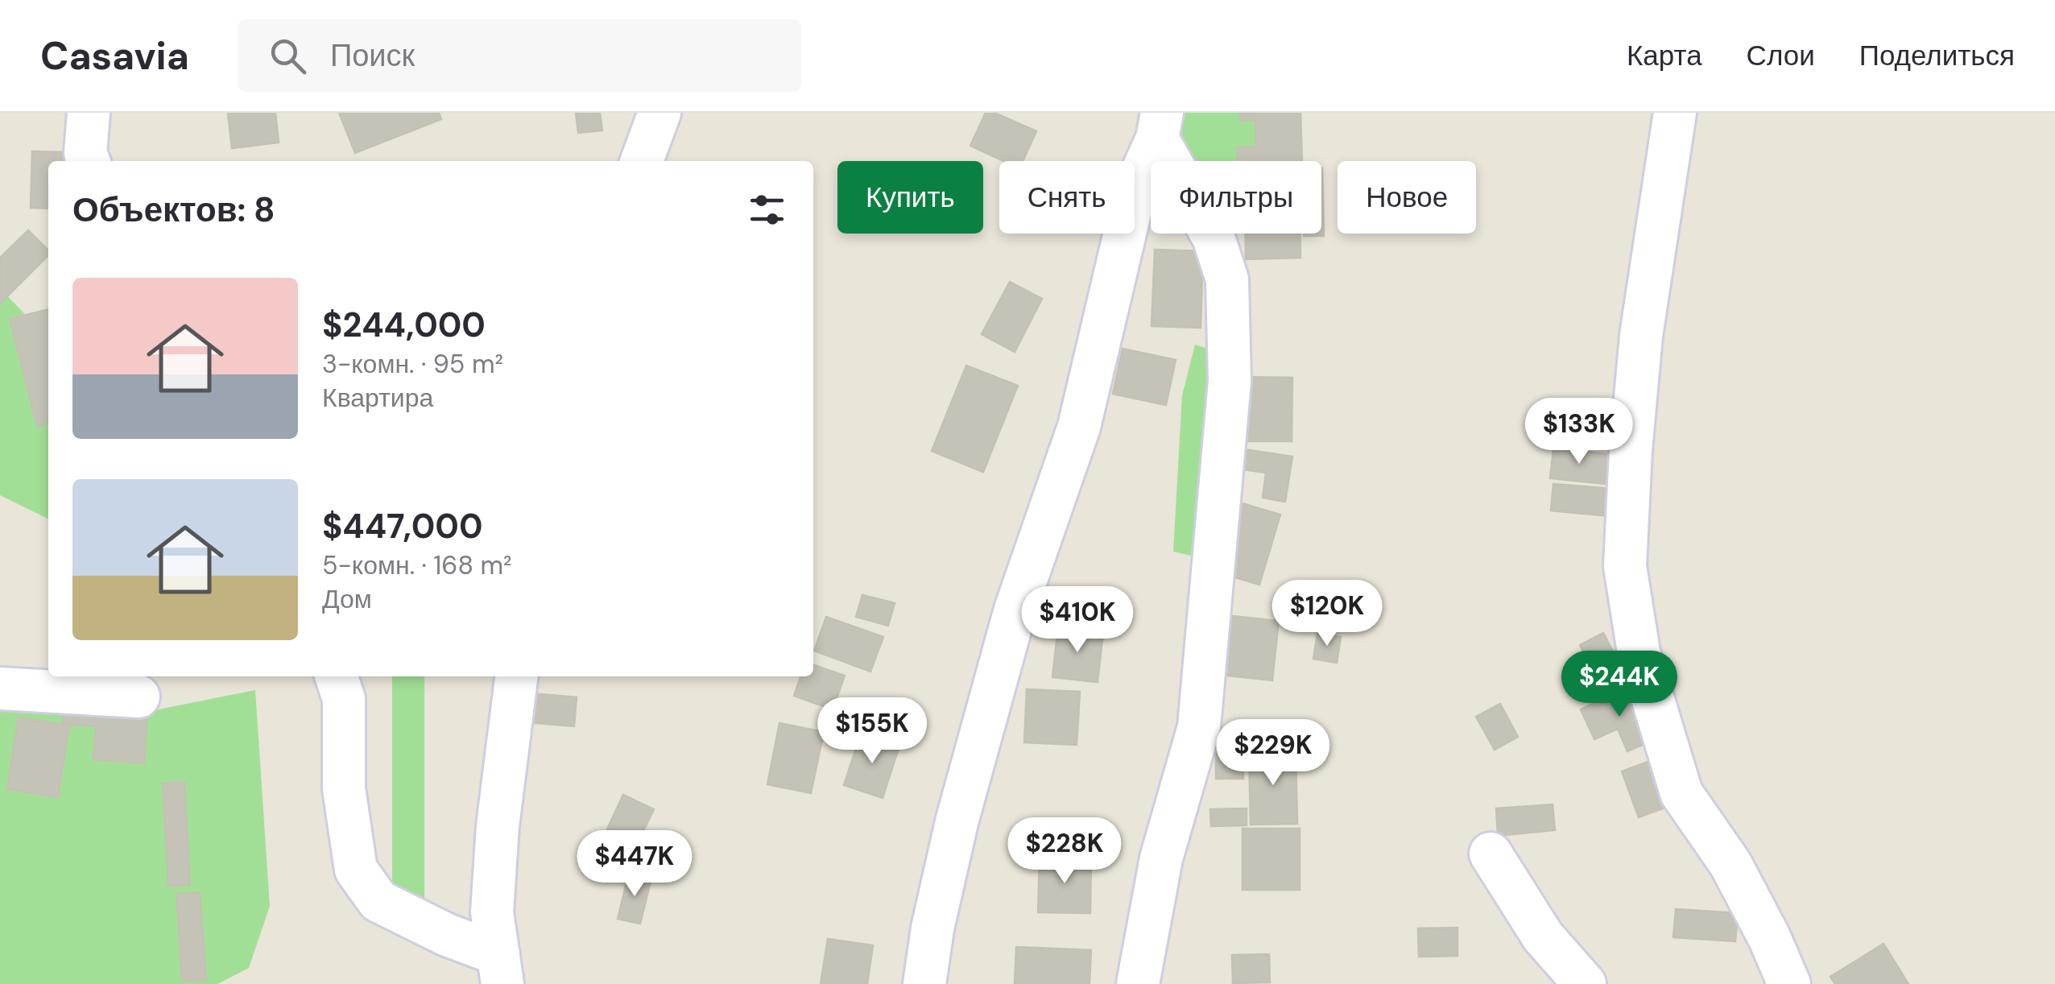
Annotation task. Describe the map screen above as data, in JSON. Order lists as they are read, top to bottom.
{
  "page": {
    "header": "Casavia",
    "search": "Поиск",
    "nav": ["Карта", "Слои", "Поделиться"],
    "chip": [
      "Купить",
      "Снять",
      "Фильтры",
      "Новое"
    ],
    "heading": "Объектов: 8",
    "list": [
      {
        "name": "$244,000",
        "note": "3-комн. · 95 m² · Квартира"
      },
      {
        "name": "$447,000",
        "note": "5-комн. · 168 m² · Дом"
      }
    ],
    "price": [
      "$133K",
      "$120K",
      "$410K",
      "$244K",
      "$155K",
      "$229K",
      "$228K",
      "$447K"
    ]
  }
}
